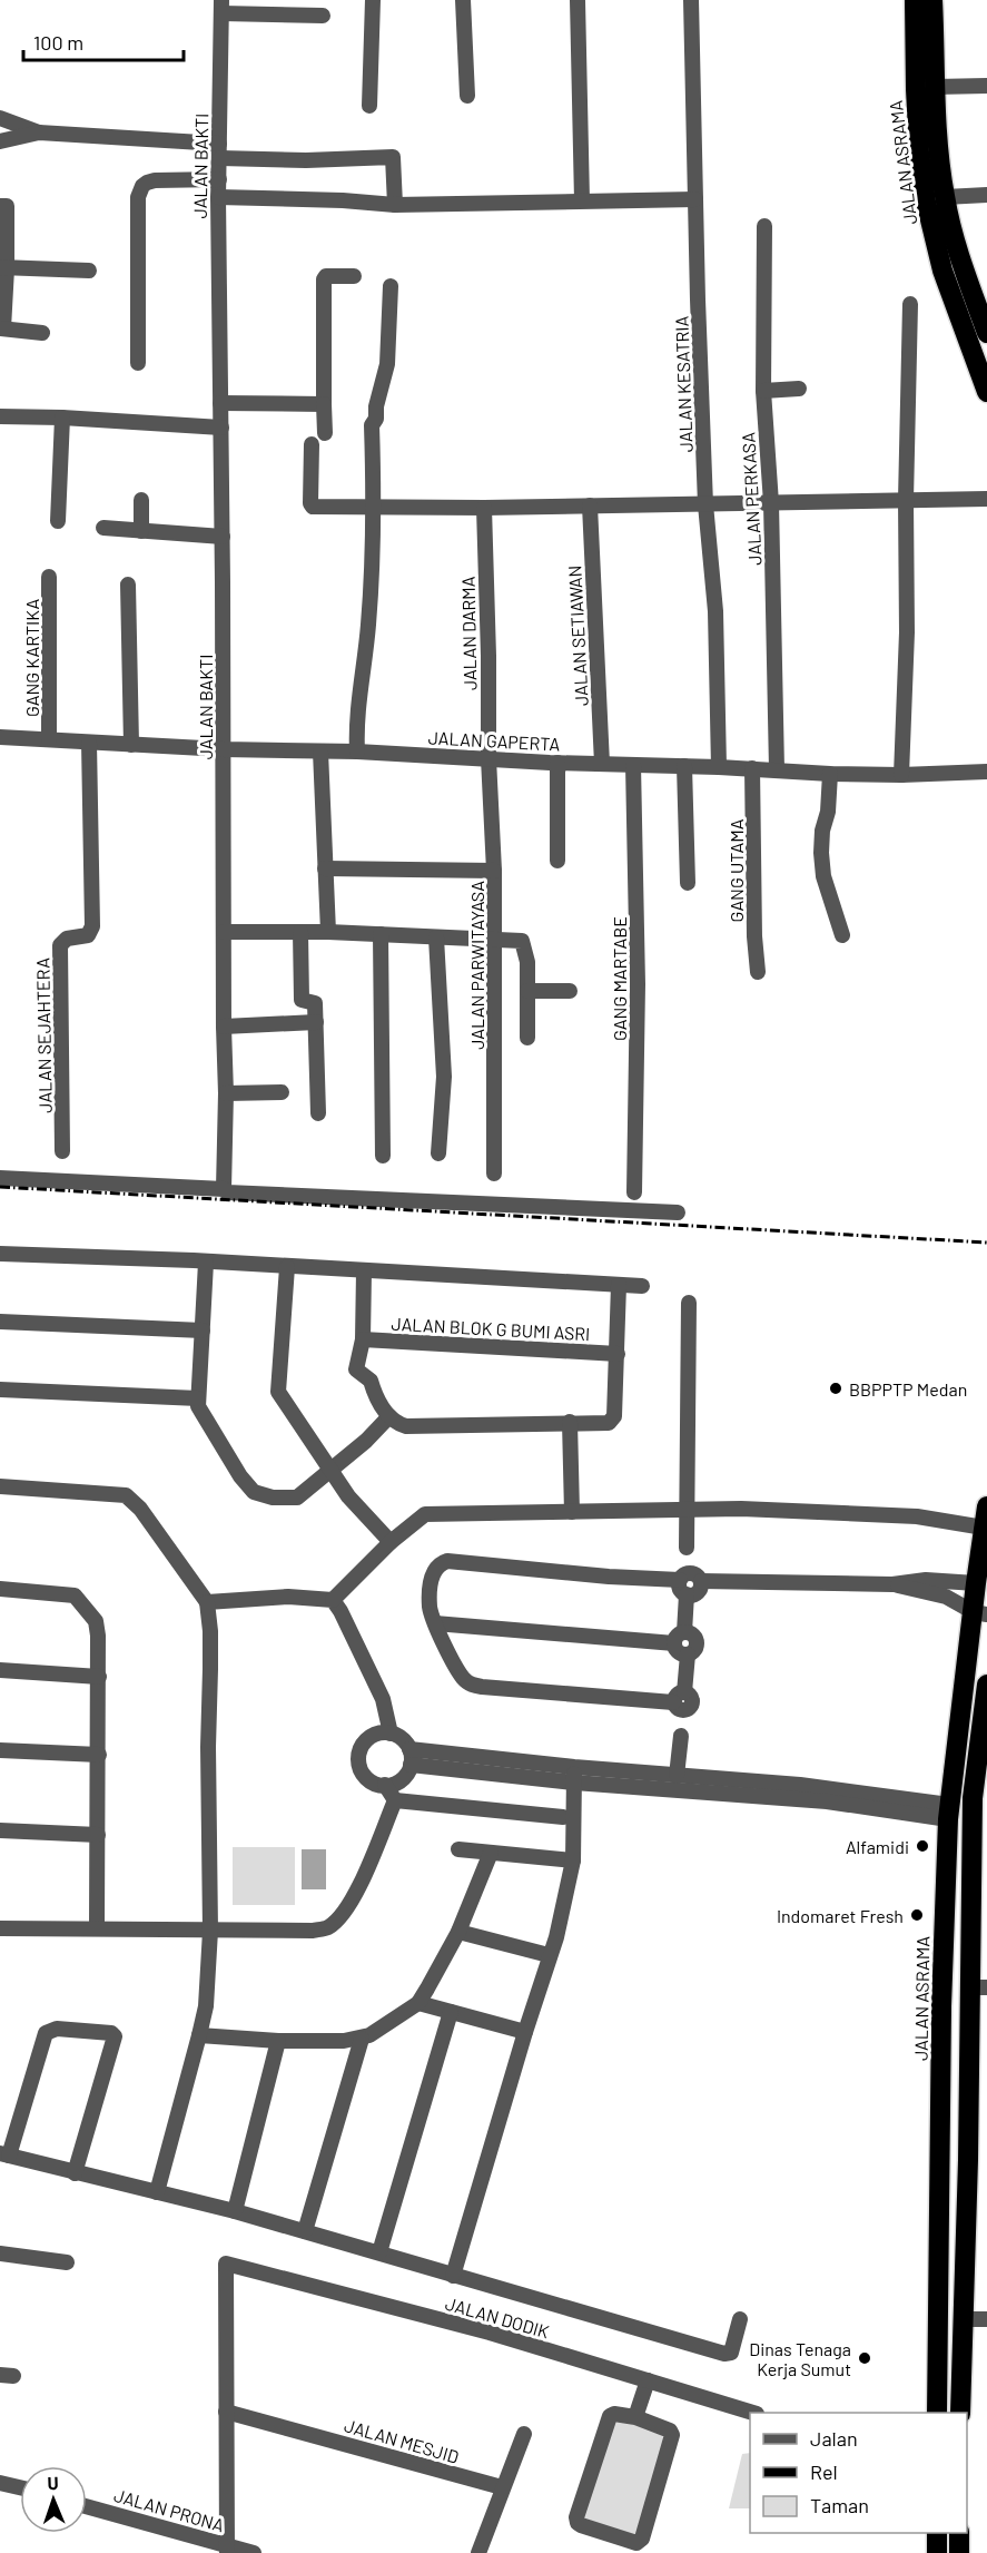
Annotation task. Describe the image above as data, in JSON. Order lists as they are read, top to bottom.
{
  "streets": {
    "highway": ["JALAN ASRAMA"],
    "street": [
      "JALAN BAKTI",
      "JALAN KESATRIA",
      "JALAN PERKASA",
      "JALAN DARMA",
      "JALAN SETIAWAN",
      "GANG KARTIKA",
      "JALAN GAPERTA",
      "GANG UTAMA",
      "JALAN PARWITAYASA",
      "GANG MARTABE",
      "JALAN SEJAHTERA",
      "JALAN BLOK G BUMI ASRI",
      "JALAN DODIK",
      "JALAN MESJID",
      "JALAN PRONA"
    ]
  },
  "crossings": [
    ["JALAN BAKTI", "JALAN GAPERTA"],
    ["JALAN KESATRIA", "JALAN GAPERTA"],
    ["JALAN PERKASA", "JALAN GAPERTA"],
    ["JALAN DARMA", "JALAN GAPERTA"],
    ["JALAN DARMA", "JALAN PARWITAYASA"],
    ["JALAN SETIAWAN", "JALAN GAPERTA"],
    ["GANG KARTIKA", "JALAN GAPERTA"],
    ["JALAN GAPERTA", "GANG UTAMA"],
    ["JALAN GAPERTA", "JALAN PARWITAYASA"],
    ["JALAN GAPERTA", "GANG MARTABE"],
    ["JALAN GAPERTA", "JALAN SEJAHTERA"],
    ["JALAN DODIK", "JALAN MESJID"]
  ],
  "places": [
    "BBPPTP Medan",
    "Alfamidi",
    "Indomaret Fresh",
    "Dinas Tenaga Kerja Sumut"
  ],
  "legend": ["Jalan", "Rel", "Taman"],
  "scale_bar": "100 m",
  "north": "top"
}
